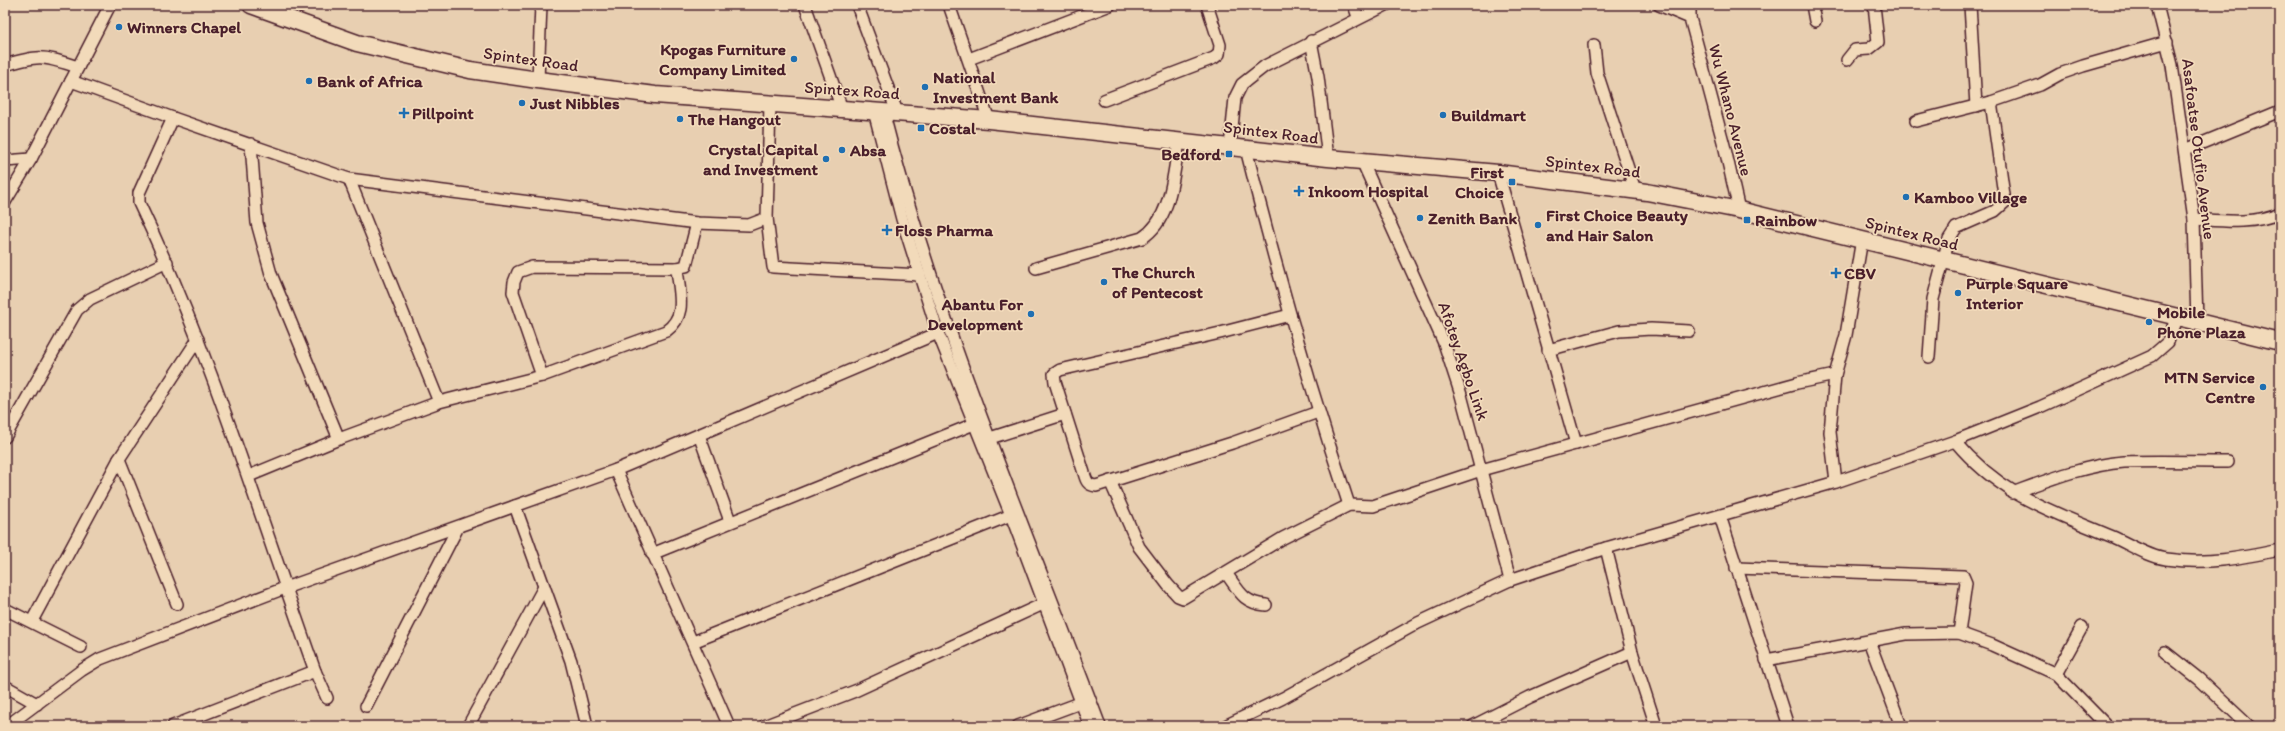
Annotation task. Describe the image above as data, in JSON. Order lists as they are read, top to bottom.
{
  "streets": {
    "main road": ["Spintex Road"],
    "street": ["Wu Whano Avenue", "Asafoatse Otufio Avenue", "Afotey Agbo Link"]
  },
  "crossings": [
    ["Spintex Road", "Wu Whano Avenue"],
    ["Spintex Road", "Asafoatse Otufio Avenue"],
    ["Spintex Road", "Afotey Agbo Link"]
  ],
  "places": {
    "other": [
      "Winners Chapel",
      "Kpogas Furniture Company Limited",
      "Bank of Africa",
      "National Investment Bank",
      "Just Nibbles",
      "Buildmart",
      "The Hangout",
      "Absa",
      "Crystal Capital and Investment",
      "Kamboo Village",
      "Zenith Bank",
      "First Choice Beauty and Hair Salon",
      "The Church of Pentecost",
      "Purple Square Interior",
      "Abantu For Development",
      "Mobile Phone Plaza",
      "MTN Service Centre"
    ],
    "health": [
      "Pillpoint",
      "Inkoom Hospital",
      "Floss Pharma",
      "CBV"
    ],
    "transit": [
      "Costal",
      "Bedford",
      "First Choice",
      "Rainbow"
    ]
  }
}
